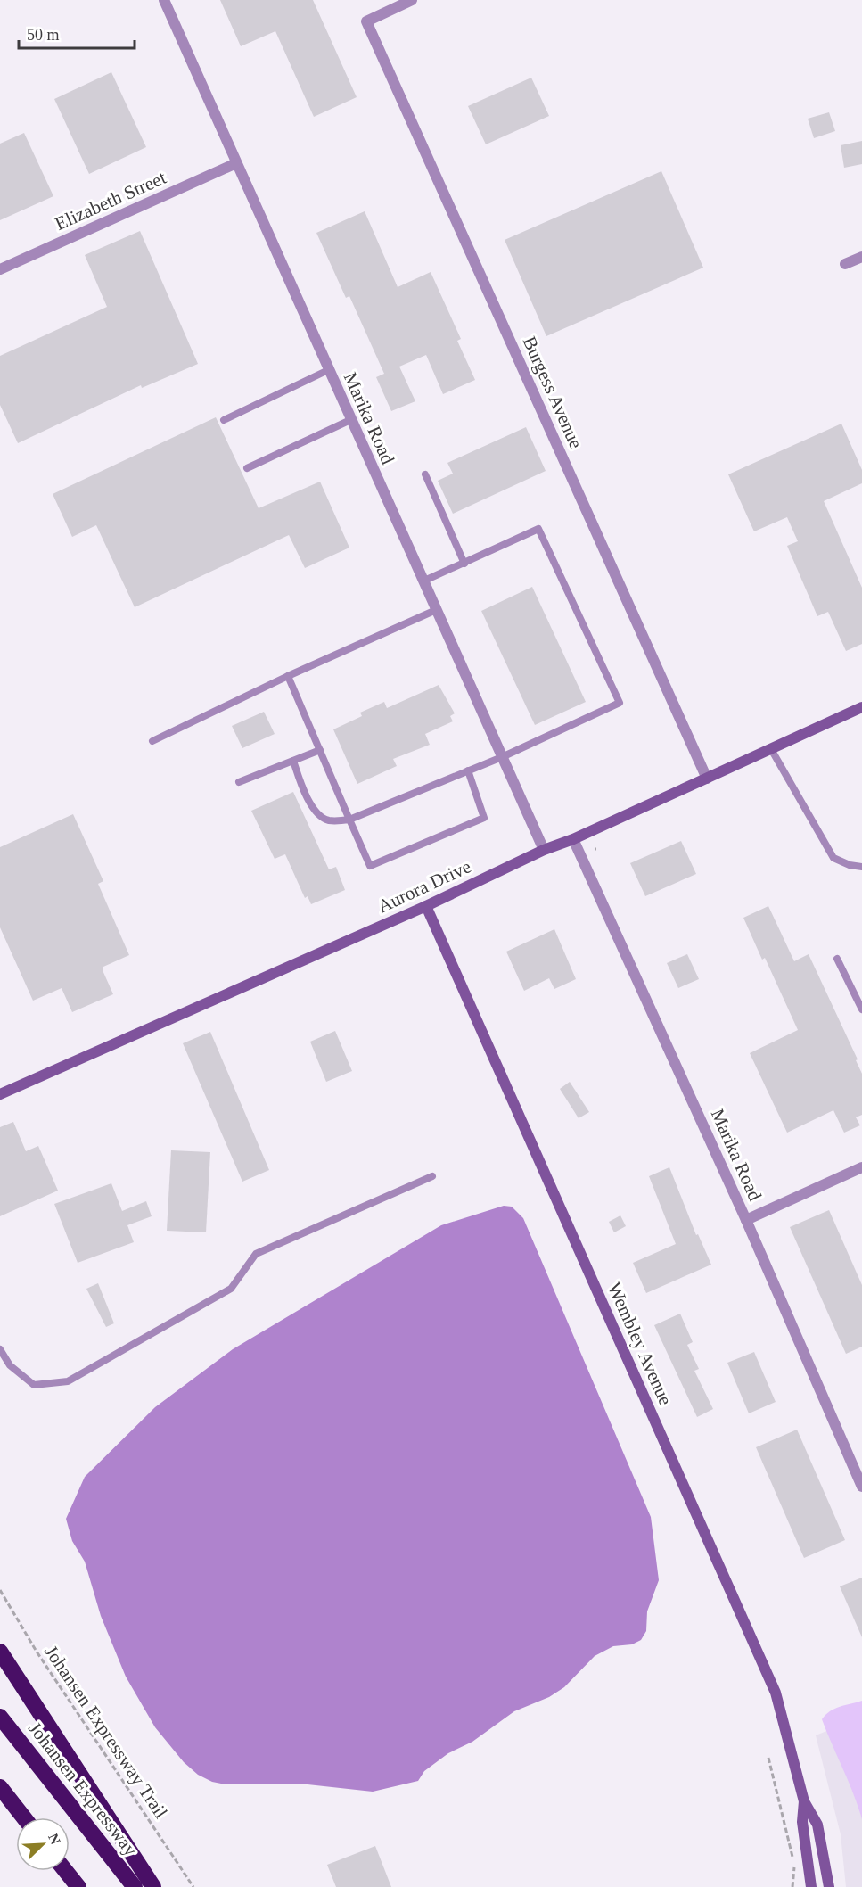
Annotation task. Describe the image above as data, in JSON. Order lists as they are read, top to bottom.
{
  "streets": {
    "highway": ["Johansen Expressway"],
    "street": [
      "Elizabeth Street",
      "Burgess Avenue",
      "Marika Road",
      "Aurora Drive",
      "Wembley Avenue"
    ],
    "path": ["Johansen Expressway Trail"]
  },
  "crossings": [
    ["Elizabeth Street", "Marika Road"],
    ["Burgess Avenue", "Aurora Drive"],
    ["Marika Road", "Aurora Drive"],
    ["Aurora Drive", "Wembley Avenue"]
  ],
  "scale_bar": "50 m",
  "north": "top right"
}
